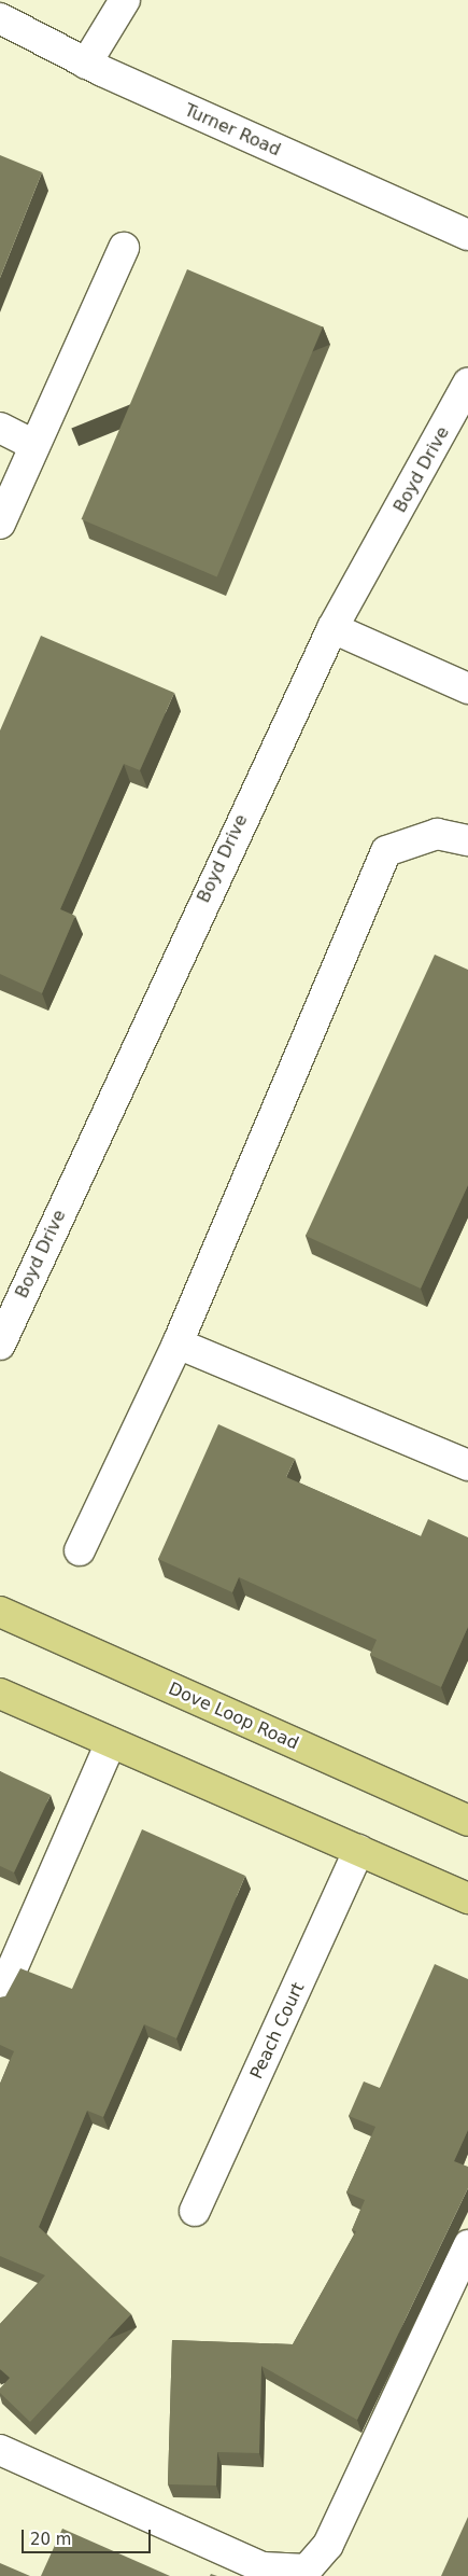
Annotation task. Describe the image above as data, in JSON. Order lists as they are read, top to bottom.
{
  "streets": {
    "main road": ["Dove Loop Road"],
    "street": ["Turner Road", "Boyd Drive", "Peach Court"]
  },
  "scale_bar": "20 m"
}
